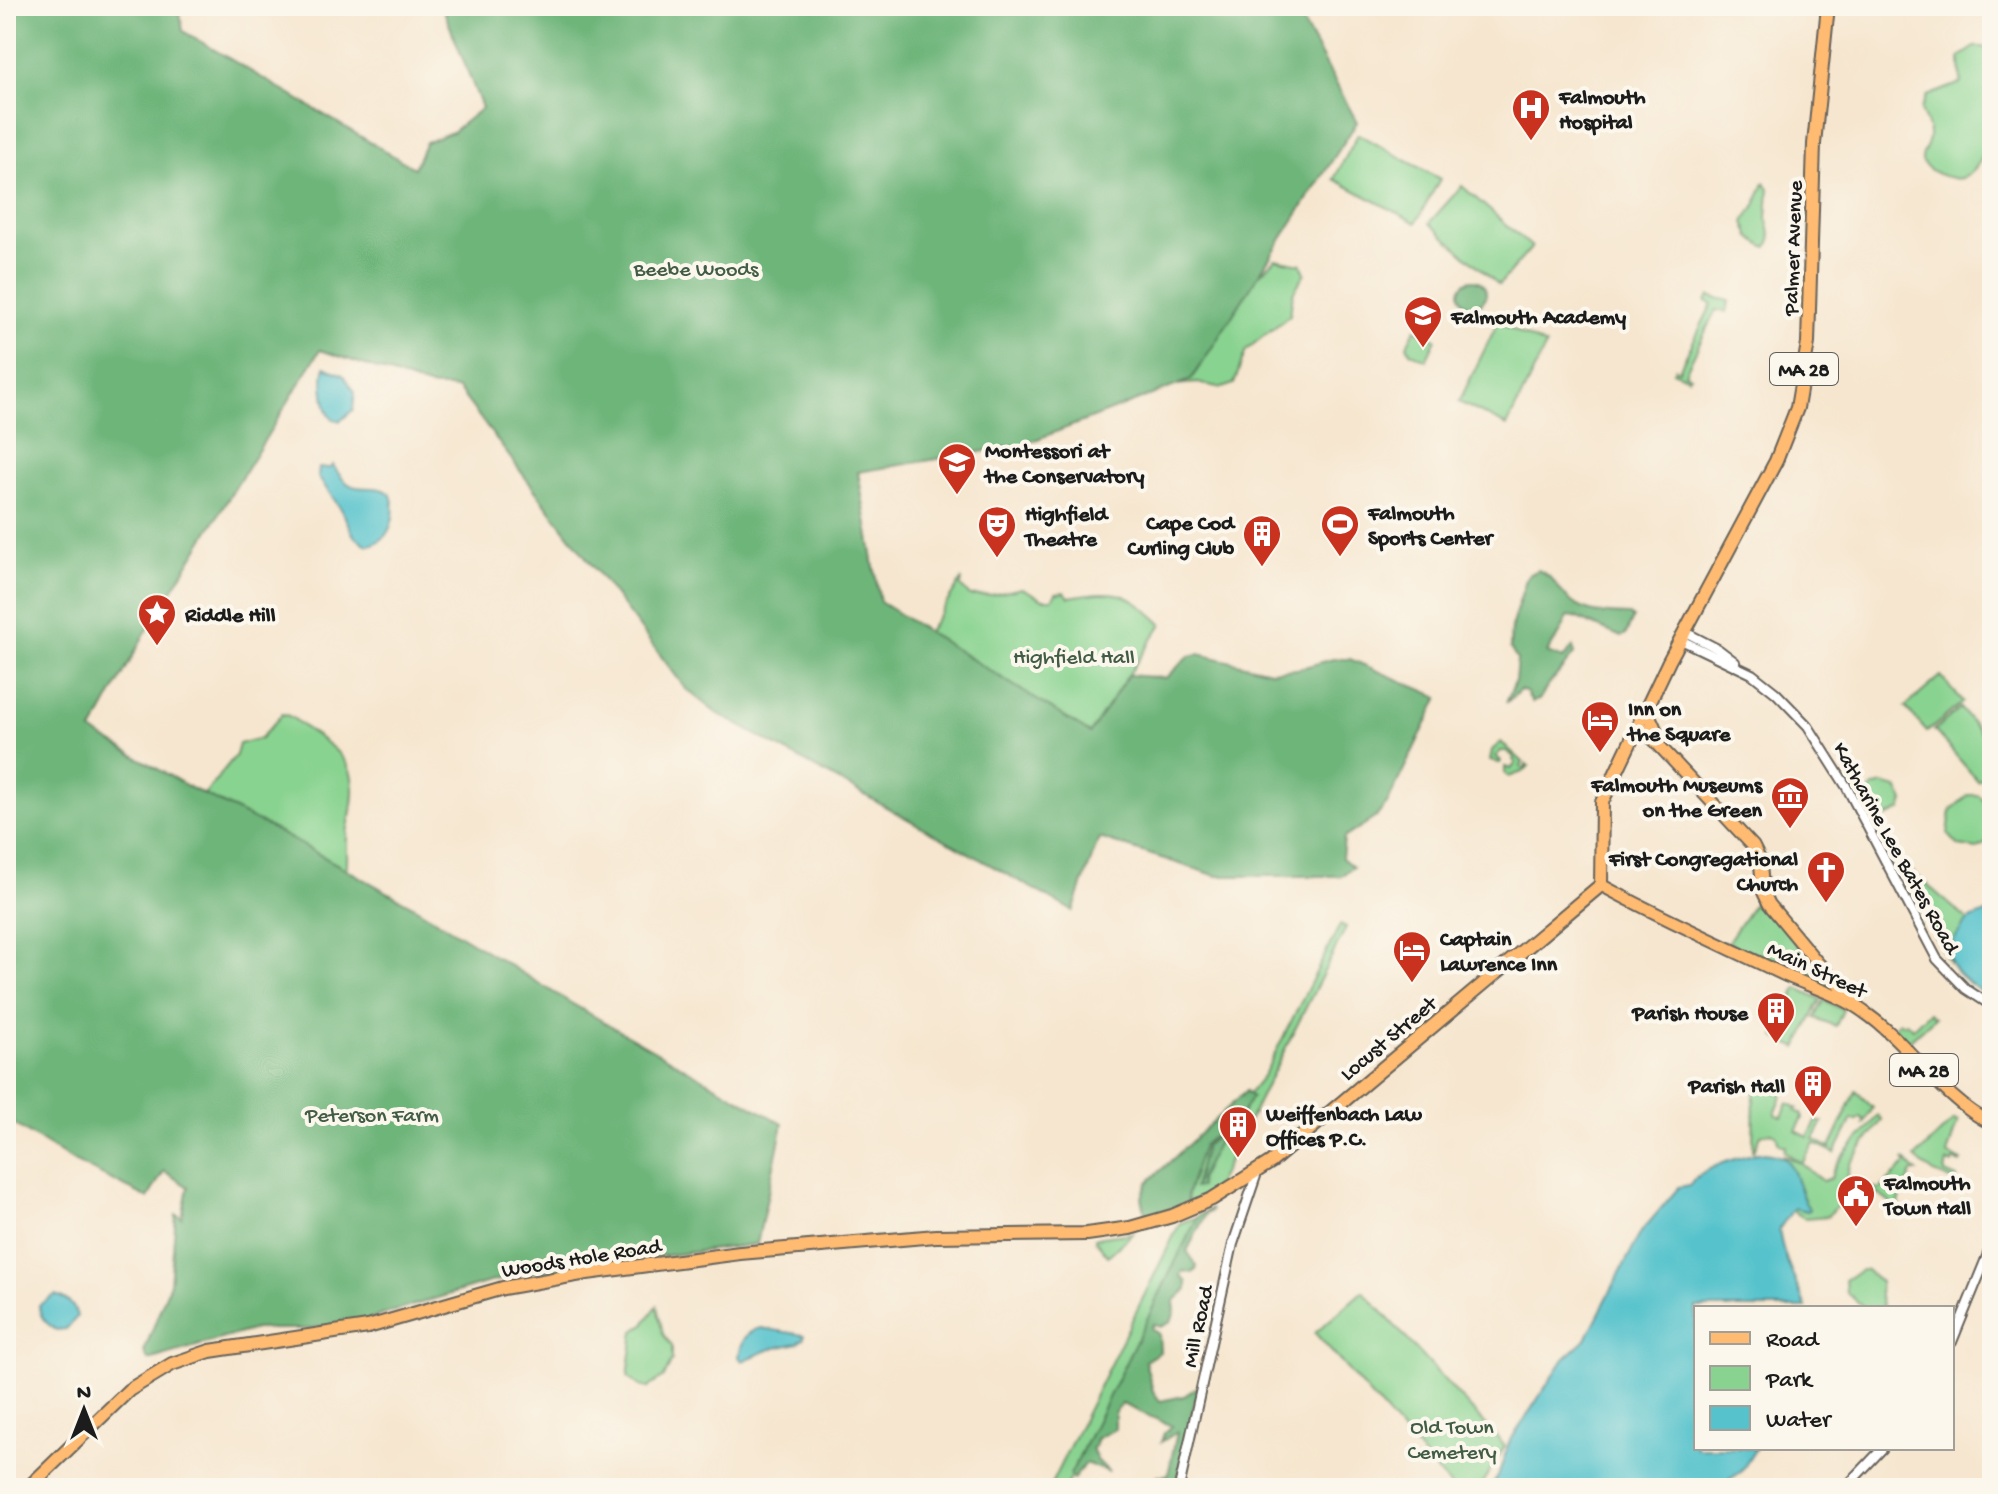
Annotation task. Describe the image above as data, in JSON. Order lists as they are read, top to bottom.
{
  "streets": {
    "highway": [
      "Palmer Avenue",
      "MA 28",
      "Locust Street",
      "Woods Hole Road"
    ],
    "main road": ["Main Street"],
    "street": ["Katharine Lee Bates Road", "Mill Road"]
  },
  "crossings": [
    ["Palmer Avenue", "MA 28"],
    ["Palmer Avenue", "Katharine Lee Bates Road"],
    ["MA 28", "Main Street"],
    ["MA 28", "Locust Street"],
    ["Main Street", "Locust Street"],
    ["Locust Street", "Woods Hole Road"],
    ["Locust Street", "Mill Road"]
  ],
  "parks": [
    "Beebe Woods",
    "Highfield Hall",
    "Peterson Farm",
    "Old Town Cemetery"
  ],
  "places": {
    "hospital": ["Falmouth Hospital"],
    "school or university": ["Falmouth Academy", "Montessori at the Conservatory"],
    "sports": ["Falmouth Sports Center"],
    "theatre": ["Highfield Theatre"],
    "building": [
      "Cape Cod Curling Club",
      "Parish House",
      "Parish Hall",
      "Weiffenbach Law Offices P.C."
    ],
    "place": ["Riddle Hill"],
    "hotel": ["Inn on the Square", "Captain Lawrence Inn"],
    "museum": ["Falmouth Museums on the Green"],
    "church": ["First Congregational Church"],
    "public building": ["Falmouth Town Hall"]
  },
  "legend": ["Road", "Park", "Water"],
  "north": "top"
}
